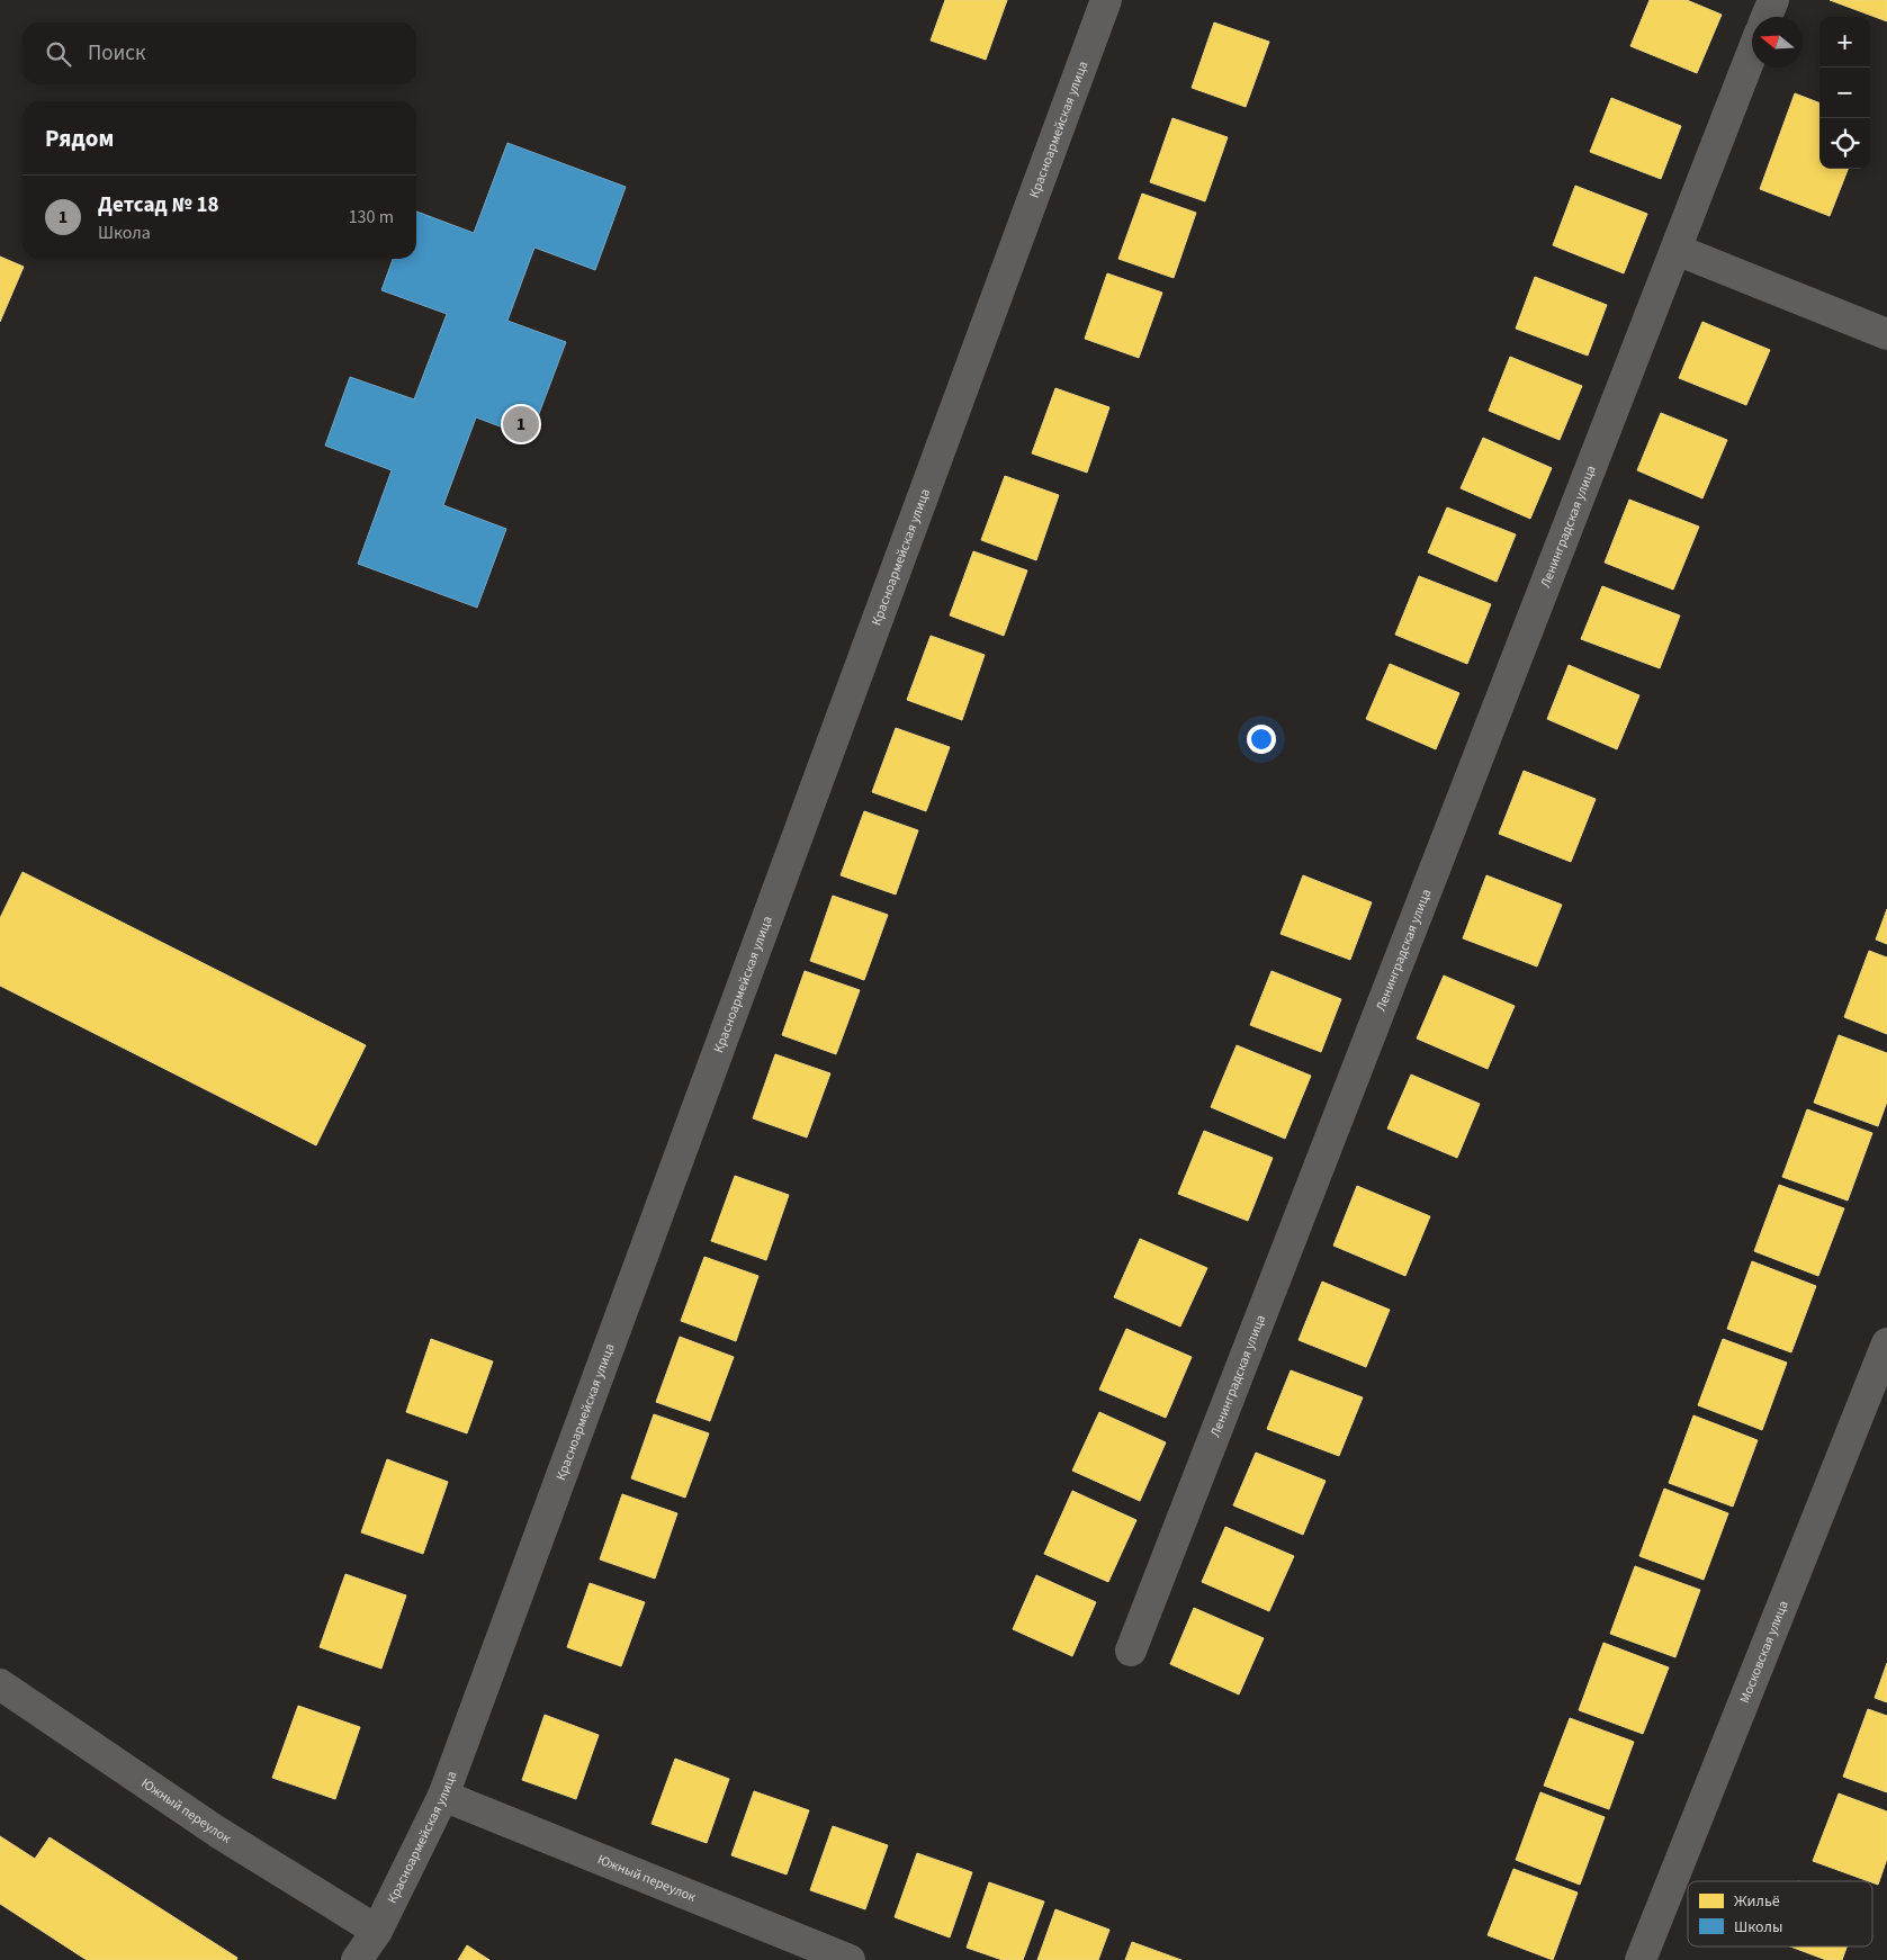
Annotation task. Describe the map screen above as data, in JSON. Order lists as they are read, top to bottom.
{
  "streets": {
    "street": [
      "Красноармейская улица",
      "Ленинградская улица",
      "Московская улица",
      "Южный переулок"
    ]
  },
  "crossings": [
    ["Красноармейская улица", "Южный переулок"]
  ],
  "legend": ["Жильё", "Школы"],
  "north": "left",
  "page": {
    "map_buttons": ["+", "−"],
    "search": "Поиск",
    "heading": "Рядом",
    "list": [
      {
        "mark": "1",
        "name": "Детсад № 18",
        "note": "Школа",
        "value": "130 m"
      }
    ],
    "pins": "1"
  }
}
